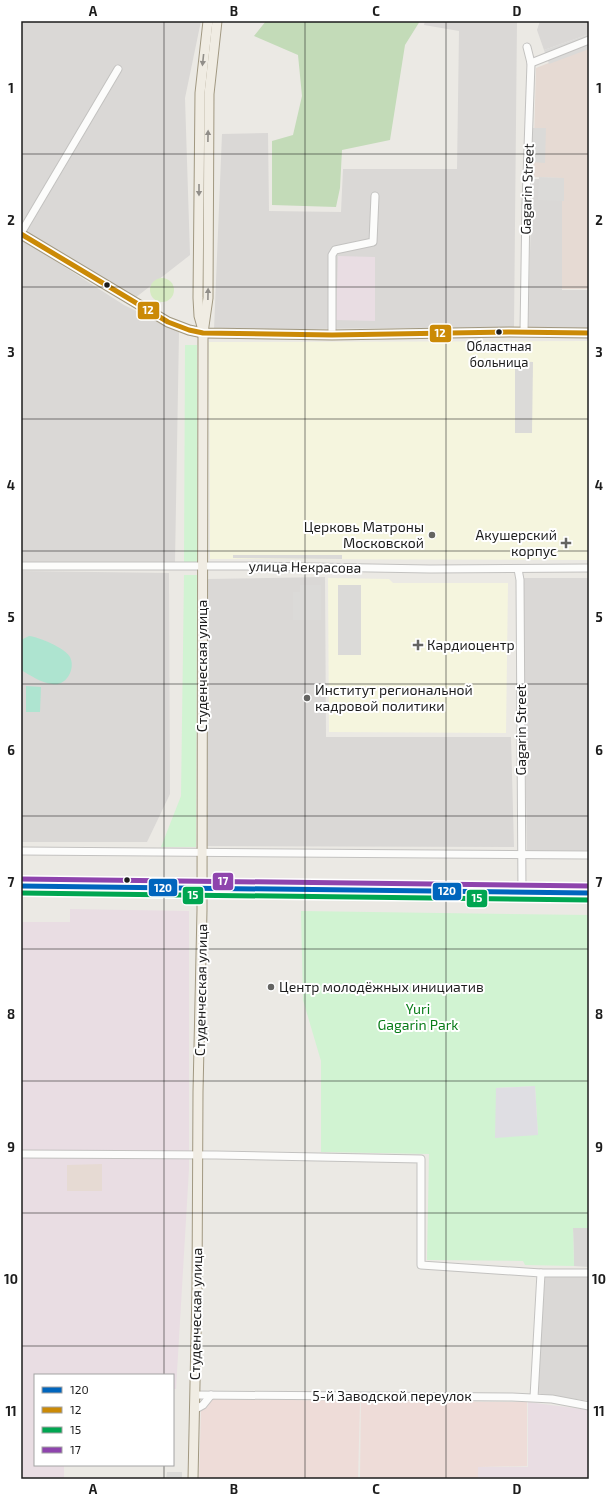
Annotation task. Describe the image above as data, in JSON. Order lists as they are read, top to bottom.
{
  "streets": {
    "main road": ["Студенческая улица"],
    "street": ["Gagarin Street", "улица Некрасова", "5-й Заводской переулок"]
  },
  "crossings": [
    ["Gagarin Street", "улица Некрасова"],
    ["улица Некрасова", "Студенческая улица"],
    ["Студенческая улица", "5-й Заводской переулок"]
  ],
  "parks": ["Yuri Gagarin Park"],
  "places": {
    "other": [
      "Областная больница",
      "Церковь Матроны Московской",
      "Институт региональной кадровой политики",
      "Центр молодёжных инициатив"
    ],
    "health": ["Акушерский корпус", "Кардиоцентр"]
  },
  "lines": [
    "transit line 12",
    "transit line 17",
    "transit line 120",
    "transit line 15"
  ],
  "legend": [
    "120",
    "12",
    "15",
    "17"
  ],
  "grid": {
    "columns": [
      "A",
      "B",
      "C",
      "D"
    ],
    "rows": [
      "1",
      "2",
      "3",
      "4",
      "5",
      "6",
      "7",
      "8",
      "9",
      "10",
      "11"
    ]
  }
}
